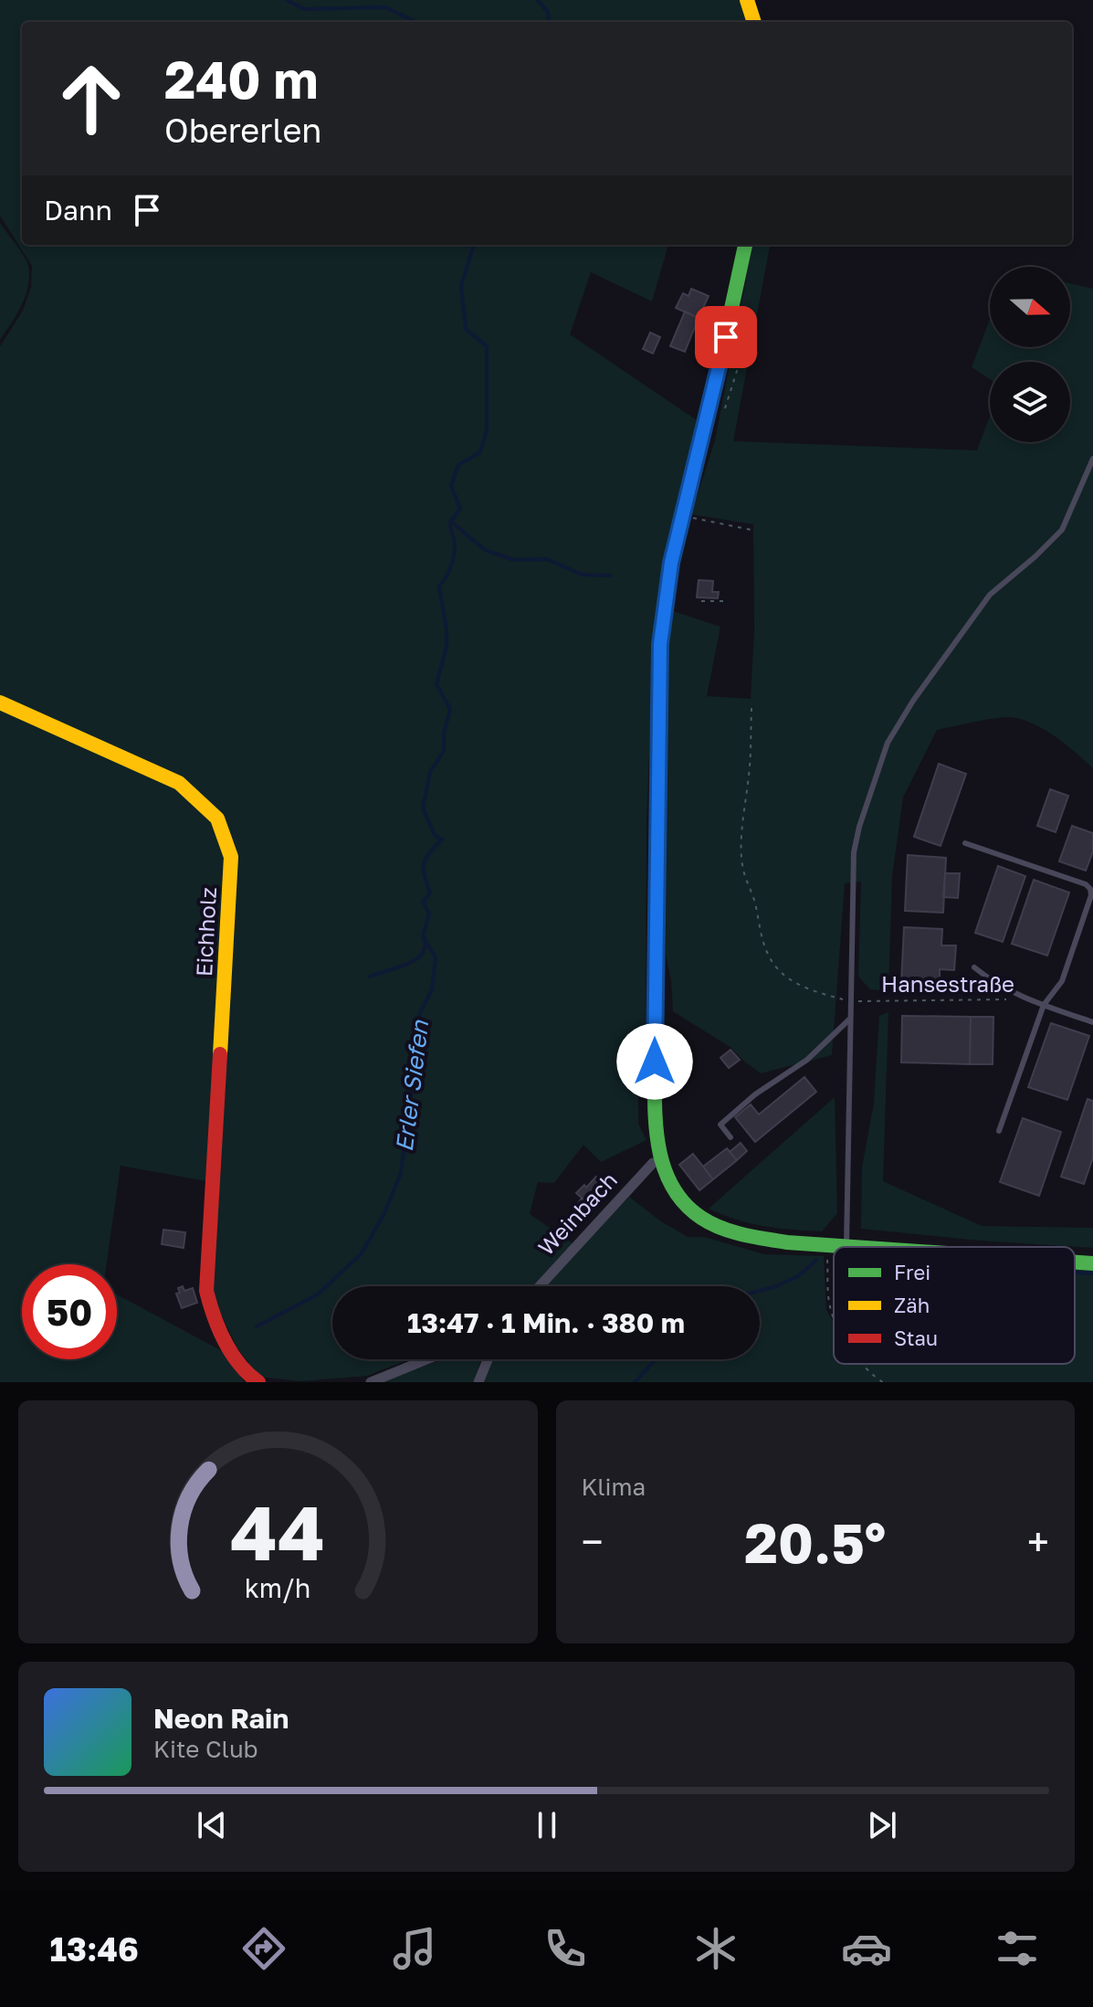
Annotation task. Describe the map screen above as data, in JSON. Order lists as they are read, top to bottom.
{
  "streets": {
    "main road": ["Eichholz"],
    "street": ["Weinbach"],
    "lane": ["Hansestraße"]
  },
  "water": ["Erler Siefen"],
  "legend": ["Frei", "Zäh", "Stau"],
  "north": "right",
  "page": {
    "turn": ["240 m", "Obererlen"],
    "then": "Dann",
    "limit": "50",
    "trip": "13:47 · 1 Min. · 380 m",
    "tile": "Klima",
    "heat": ["−", "20.5°", "+"],
    "song": ["Neon Rain", "Kite Club"],
    "tabs": "13:46",
    "gauge": ["44", "km/h"]
  }
}
